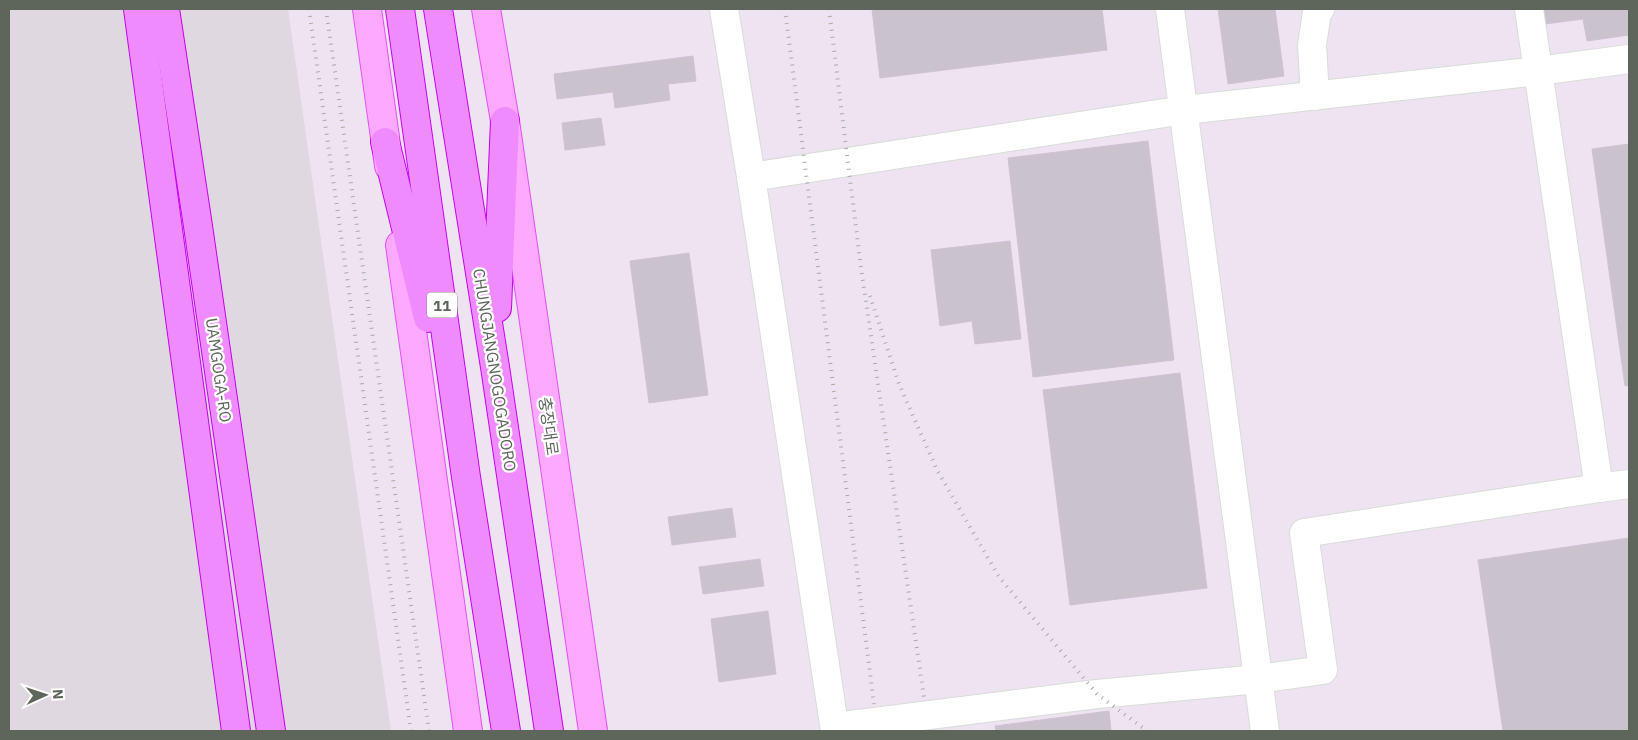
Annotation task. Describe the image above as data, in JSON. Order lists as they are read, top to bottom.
{
  "streets": {
    "highway": ["11", "UAMGOGA-RO", "CHUNGJANGNOGOGADORO"],
    "main road": ["충장대로"]
  },
  "north": "right"
}
